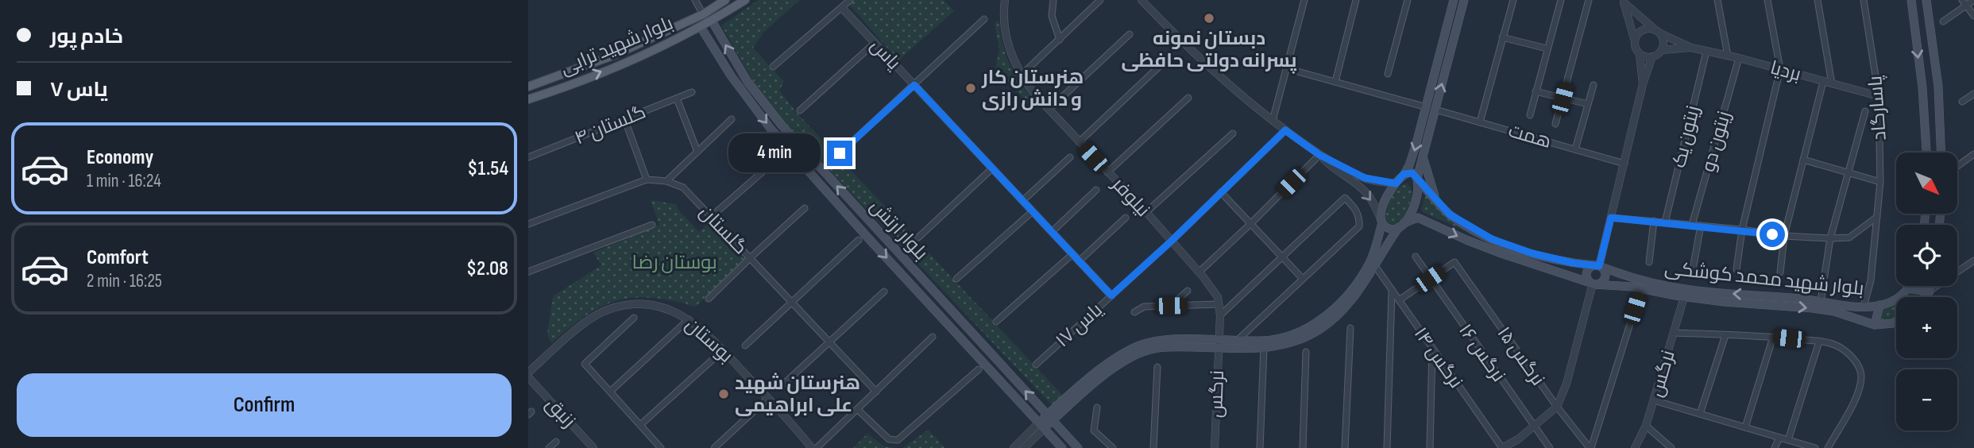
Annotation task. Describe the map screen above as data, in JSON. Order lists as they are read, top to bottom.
{
  "streets": {
    "main road": ["بلوار شهید ترابی", "بلوار ارتش", "بلوار شهید محمد کوشکی"],
    "street": [
      "یاس",
      "بردیا",
      "پاسارگاد",
      "گلستان ۴",
      "همت",
      "زیتون یک",
      "زیتون دو",
      "نیلوفر",
      "گلستان",
      "یاس ۱۷",
      "بوستان",
      "نرگس ۱۶",
      "نرگس ۱۵",
      "نرگس ۱۴",
      "نرگس",
      "زنبق"
    ]
  },
  "crossings": [
    ["بلوار شهید ترابی", "بلوار ارتش"],
    ["یاس", "یاس ۱۷"],
    ["بردیا", "پاسارگاد"],
    ["بردیا", "زیتون یک"],
    ["بردیا", "زیتون دو"],
    ["پاسارگاد", "بلوار شهید محمد کوشکی"],
    ["نیلوفر", "یاس ۱۷"],
    ["نیلوفر", "نرگس"],
    ["بلوار شهید محمد کوشکی", "نرگس"],
    ["نرگس ۱۶", "نرگس ۱۵"]
  ],
  "parks": ["بوستان رضا"],
  "places": ["دبستان نمونه پسرانه دولتی حافظی", "هنرستان کار و دانش رازی", "هنرستان شهید علی ابراهیمی"],
  "north": "bottom right",
  "page": {
    "banner": ["خادم پور", "یاس ۷"],
    "list": [
      {
        "name": "Economy",
        "note": "1 min · 16:24",
        "value": "$1.54"
      },
      {
        "name": "Comfort",
        "note": "2 min · 16:25",
        "value": "$2.08"
      }
    ],
    "bubble": "4 min",
    "map_buttons": ["+", "−"],
    "buttons": "Confirm"
  }
}
